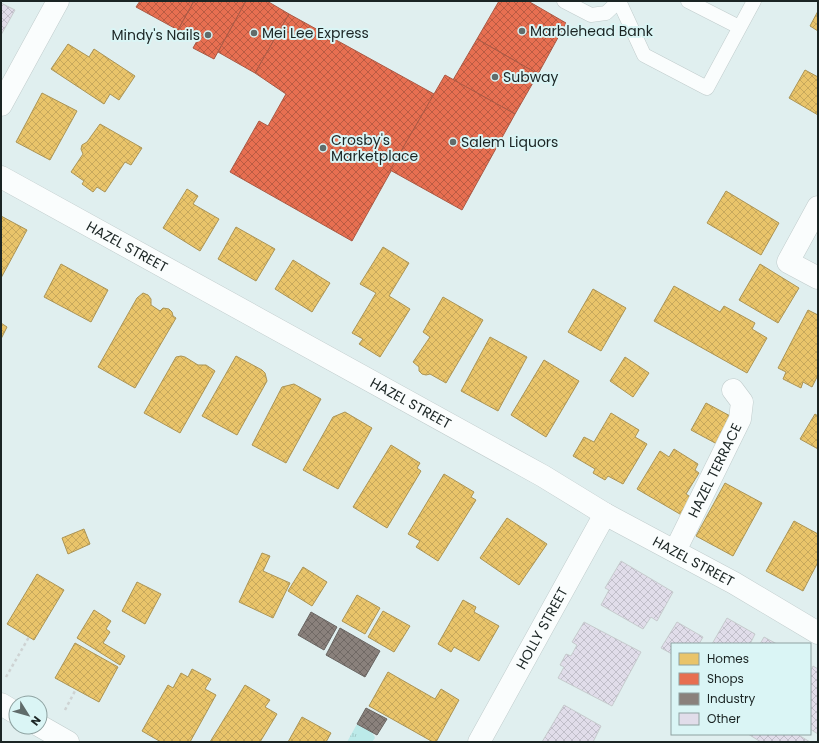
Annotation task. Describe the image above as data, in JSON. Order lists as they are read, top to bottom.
{
  "streets": {
    "street": ["HAZEL STREET", "HAZEL TERRACE", "HOLLY STREET"]
  },
  "crossings": [
    ["HAZEL STREET", "HAZEL TERRACE"],
    ["HAZEL STREET", "HOLLY STREET"]
  ],
  "places": [
    "Marblehead Bank",
    "Mei Lee Express",
    "Mindy's Nails",
    "Subway",
    "Salem Liquors",
    "Crosby's Marketplace"
  ],
  "legend": [
    "Homes",
    "Shops",
    "Industry",
    "Other"
  ],
  "north": "bottom right"
}
